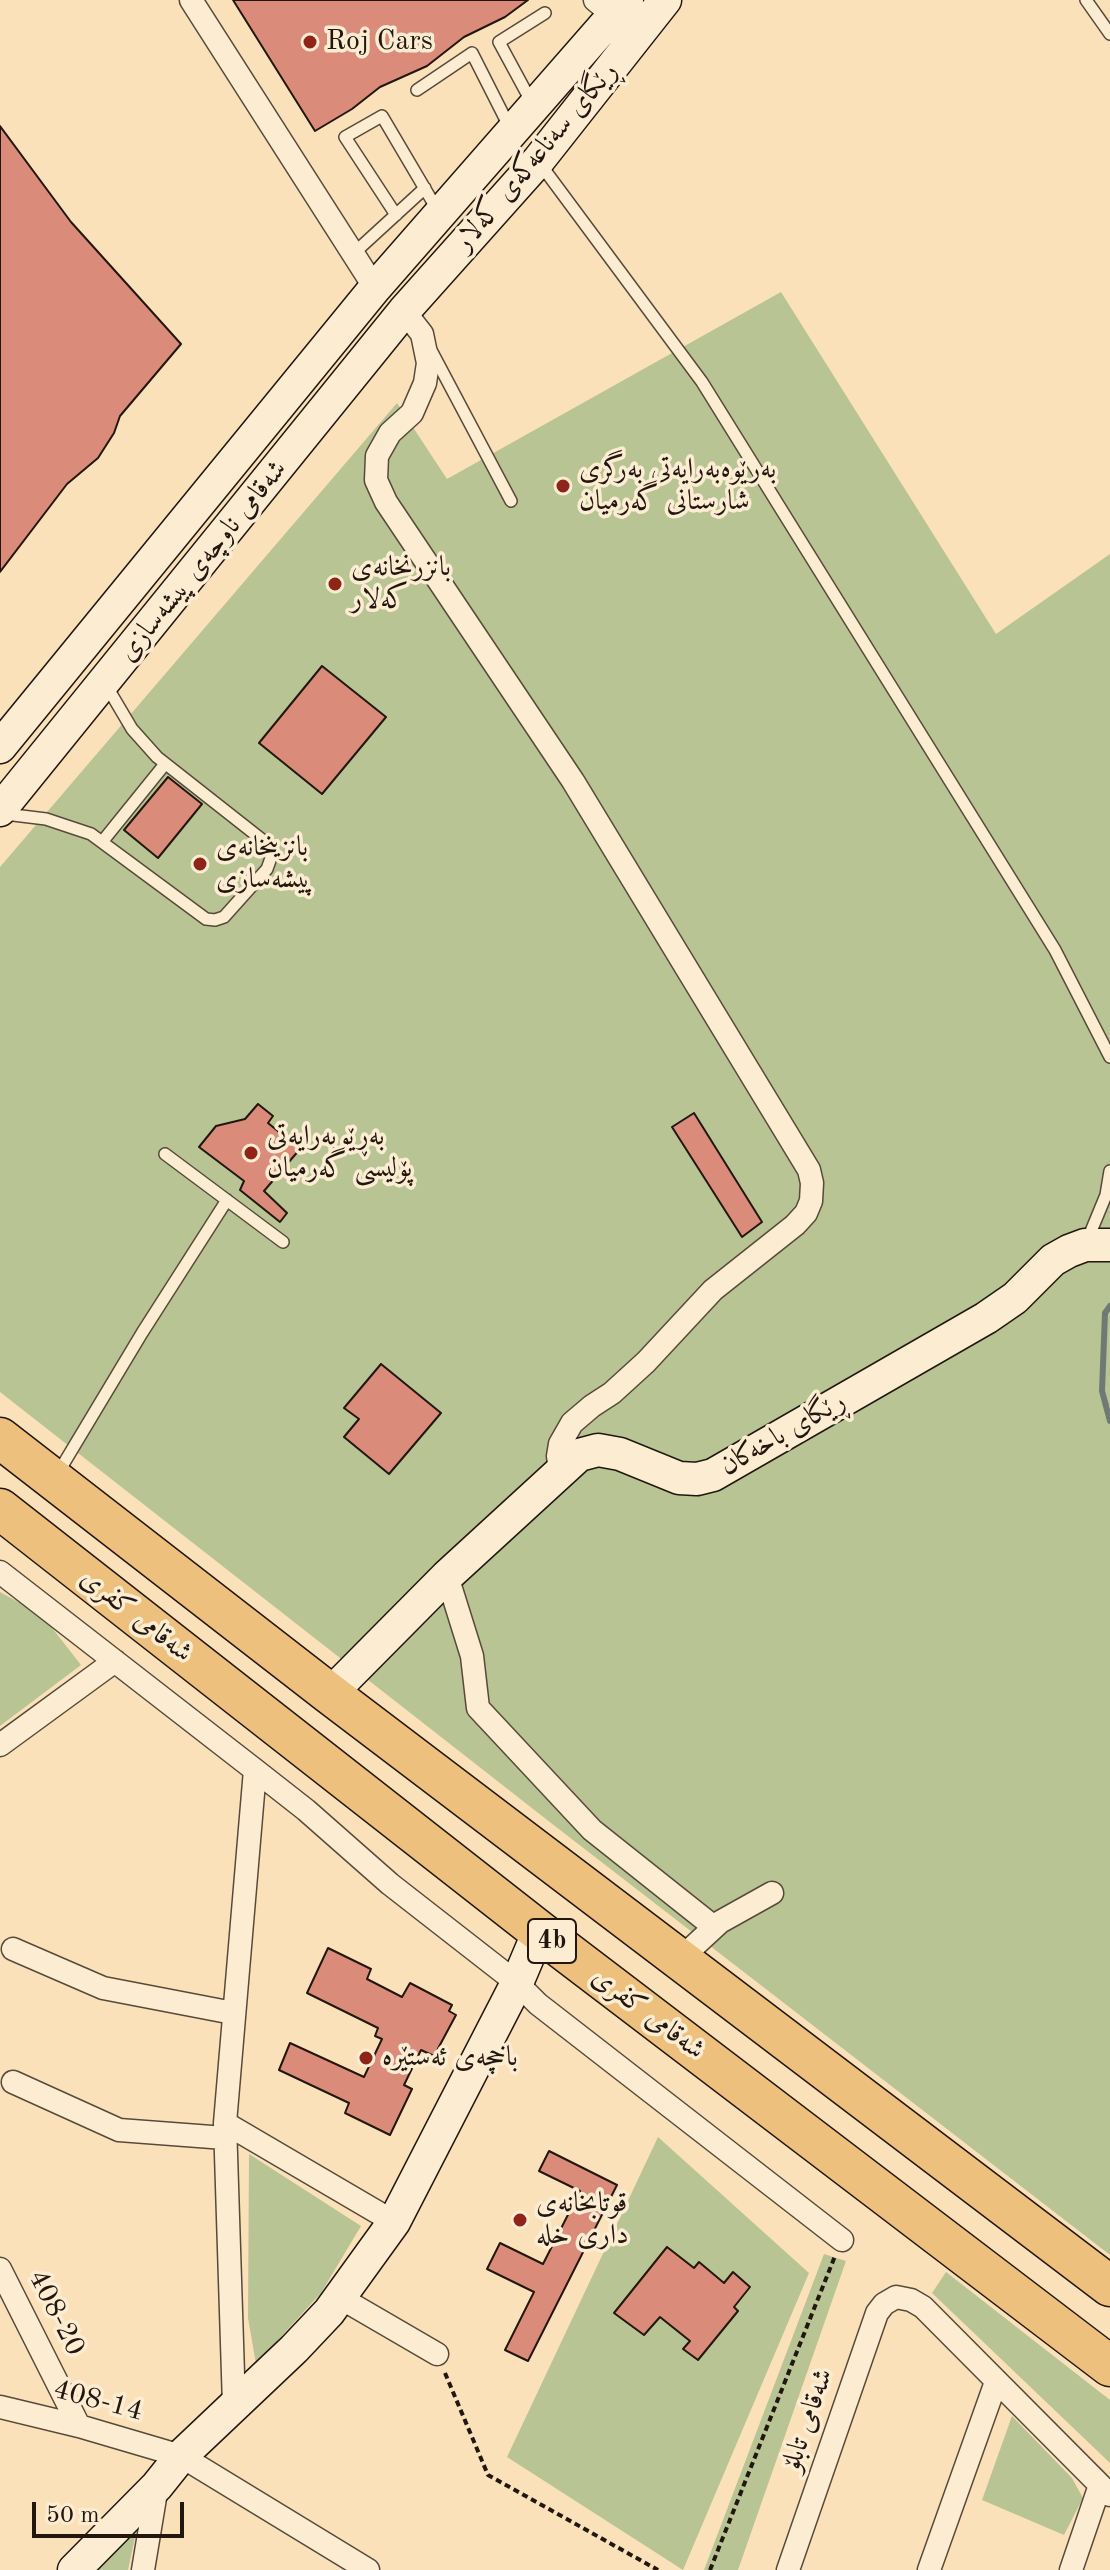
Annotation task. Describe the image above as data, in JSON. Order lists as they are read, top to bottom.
{
  "streets": {
    "highway": ["شەقامی کفری", "4b"],
    "main road": ["ڕێگای سەناعەکەی کەلار", "شەقامی ناوچەی پیشەسازی", "ڕێگای باخەکان"],
    "street": ["408-20", "408-14", "شەقامی تابلۆ"]
  },
  "crossings": [
    ["ڕێگای سەناعەکەی کەلار", "شەقامی ناوچەی پیشەسازی"],
    ["ڕێگای باخەکان", "شەقامی کفری"],
    ["408-20", "408-14"]
  ],
  "places": [
    "Roj Cars",
    "بەرێوەبەرایەتی بەرگری شارستانی گەرمیان",
    "بانزرنخانەی کەلار",
    "بانزینخانەی پیشەسازی",
    "بەڕێوبەرایەتی پۆلیسی گەرمیان",
    "باخچەی ئەستێرە",
    "قوتابخانەی داری خلە"
  ],
  "scale_bar": "50 m"
}
